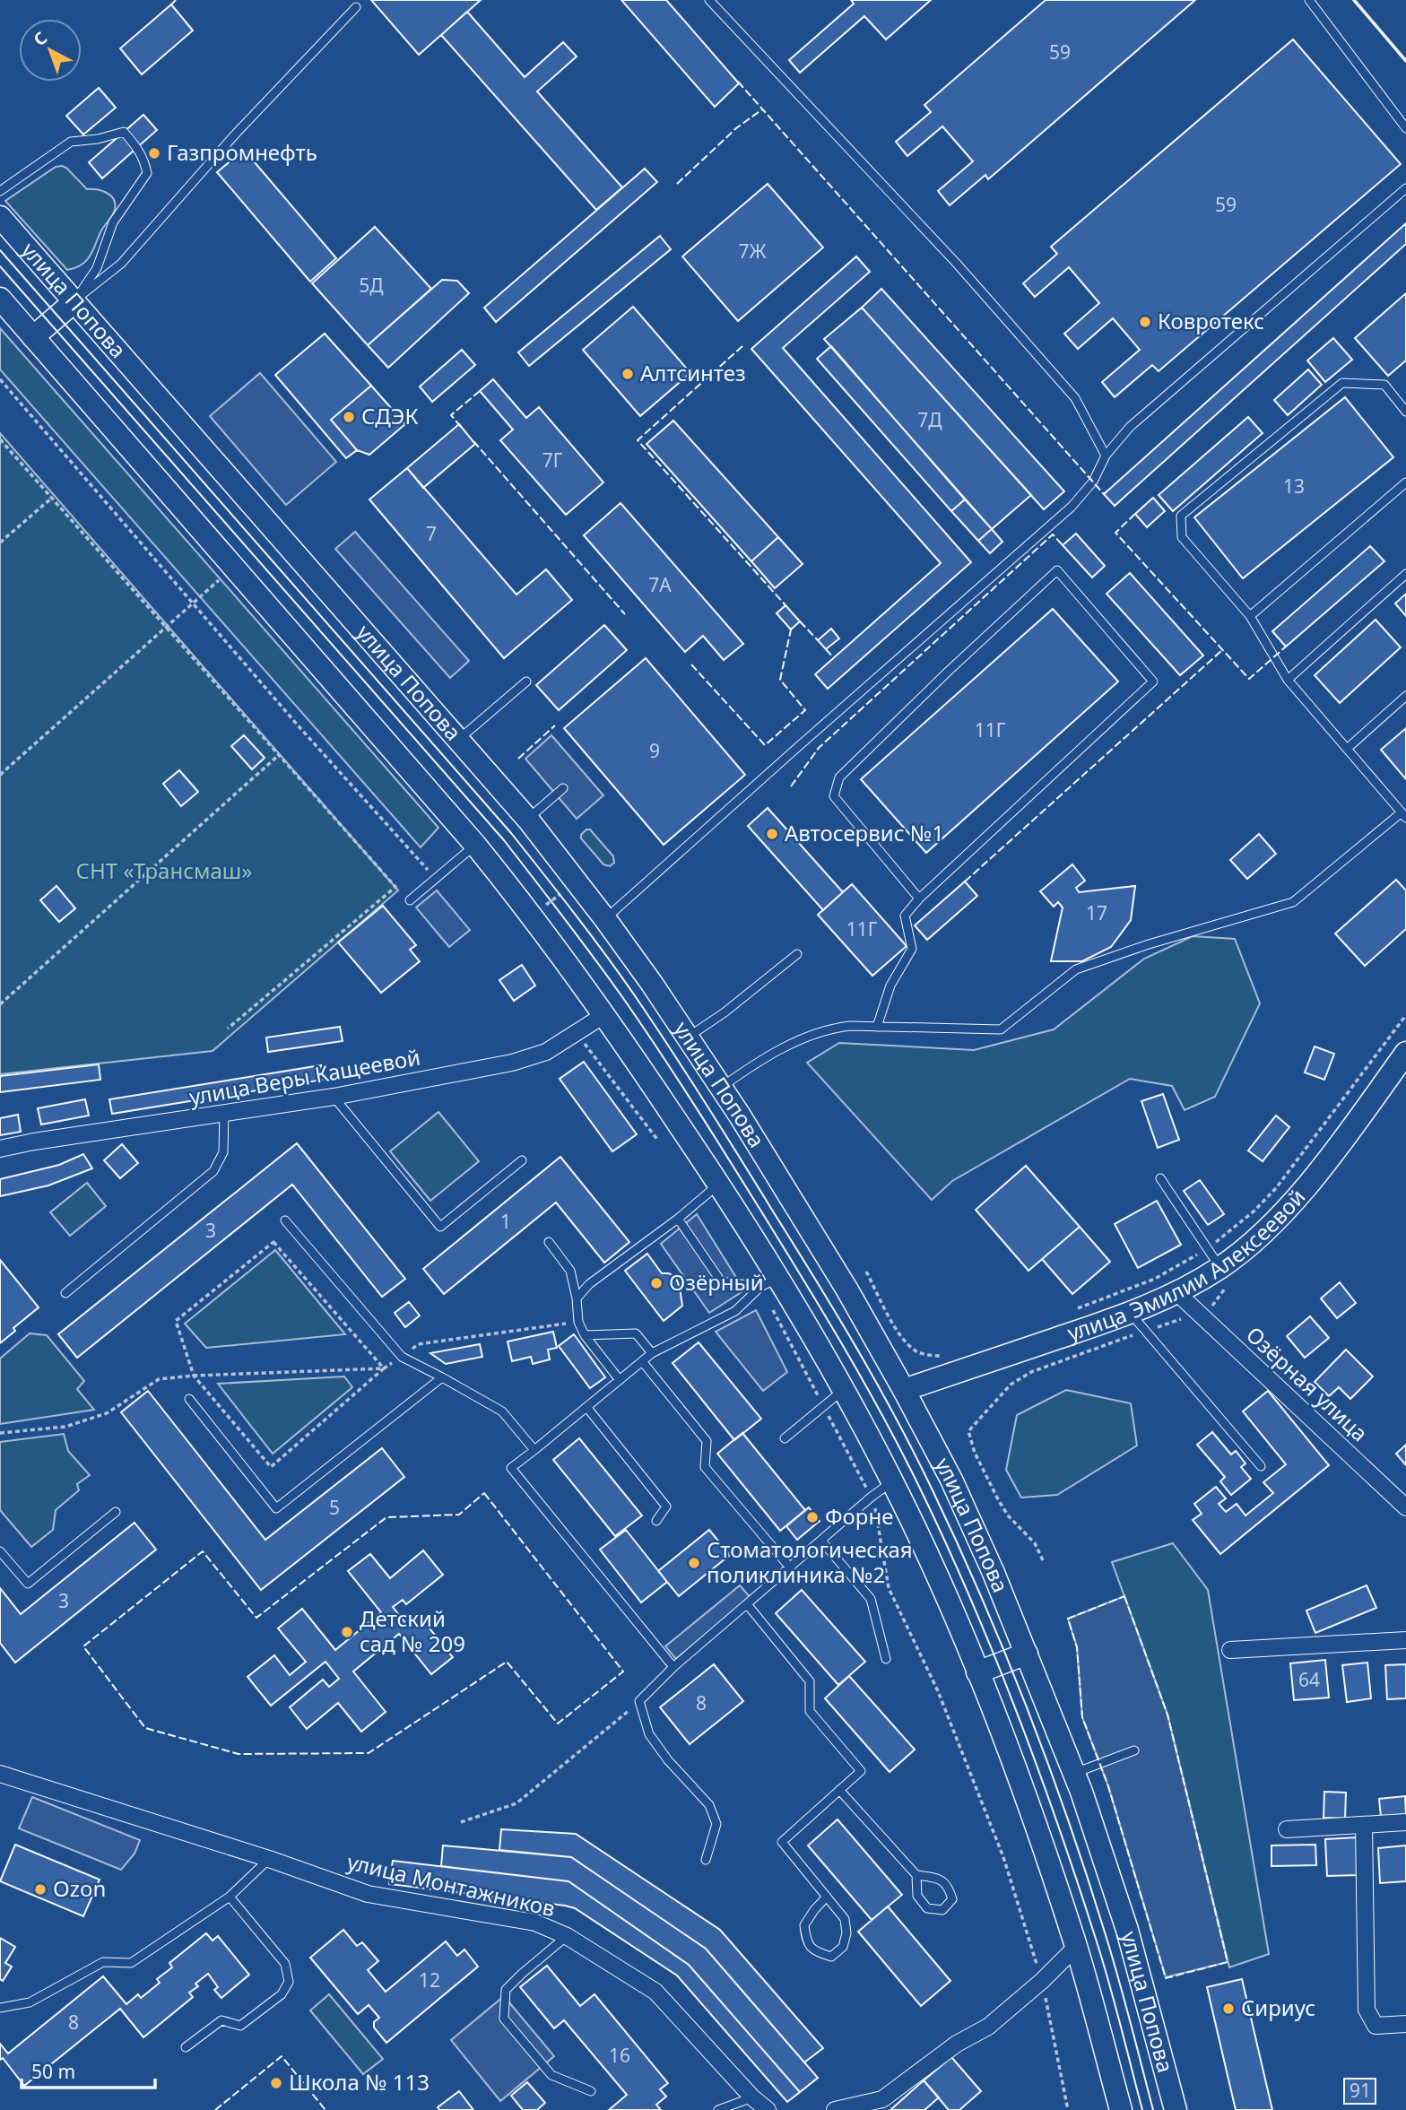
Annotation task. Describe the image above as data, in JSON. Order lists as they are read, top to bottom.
{
  "streets": {
    "main road": ["улица Попова", "улица Эмилии Алексеевой"],
    "street": ["улица Веры Кащеевой", "Озёрная улица", "улица Монтажников"]
  },
  "crossings": [
    ["улица Попова", "улица Эмилии Алексеевой"],
    ["улица Эмилии Алексеевой", "Озёрная улица"]
  ],
  "parks": ["СНТ «Трансмаш»"],
  "places": [
    "Газпромнефть",
    "Ковротекс",
    "Алтсинтез",
    "СДЭК",
    "Автосервис №1",
    "Озёрный",
    "Форне",
    "Стоматологическая поликлиника №2",
    "Детский сад № 209",
    "Ozon",
    "Сириус",
    "Школа № 113"
  ],
  "house_numbers": [
    "59",
    "59",
    "7Ж",
    "5Д",
    "7Д",
    "7Г",
    "13",
    "7",
    "7А",
    "11Г",
    "9",
    "17",
    "11Г",
    "1",
    "3",
    "5",
    "3",
    "64",
    "8",
    "12",
    "8",
    "16",
    "91"
  ],
  "scale_bar": "50 m",
  "north": "top left"
}
